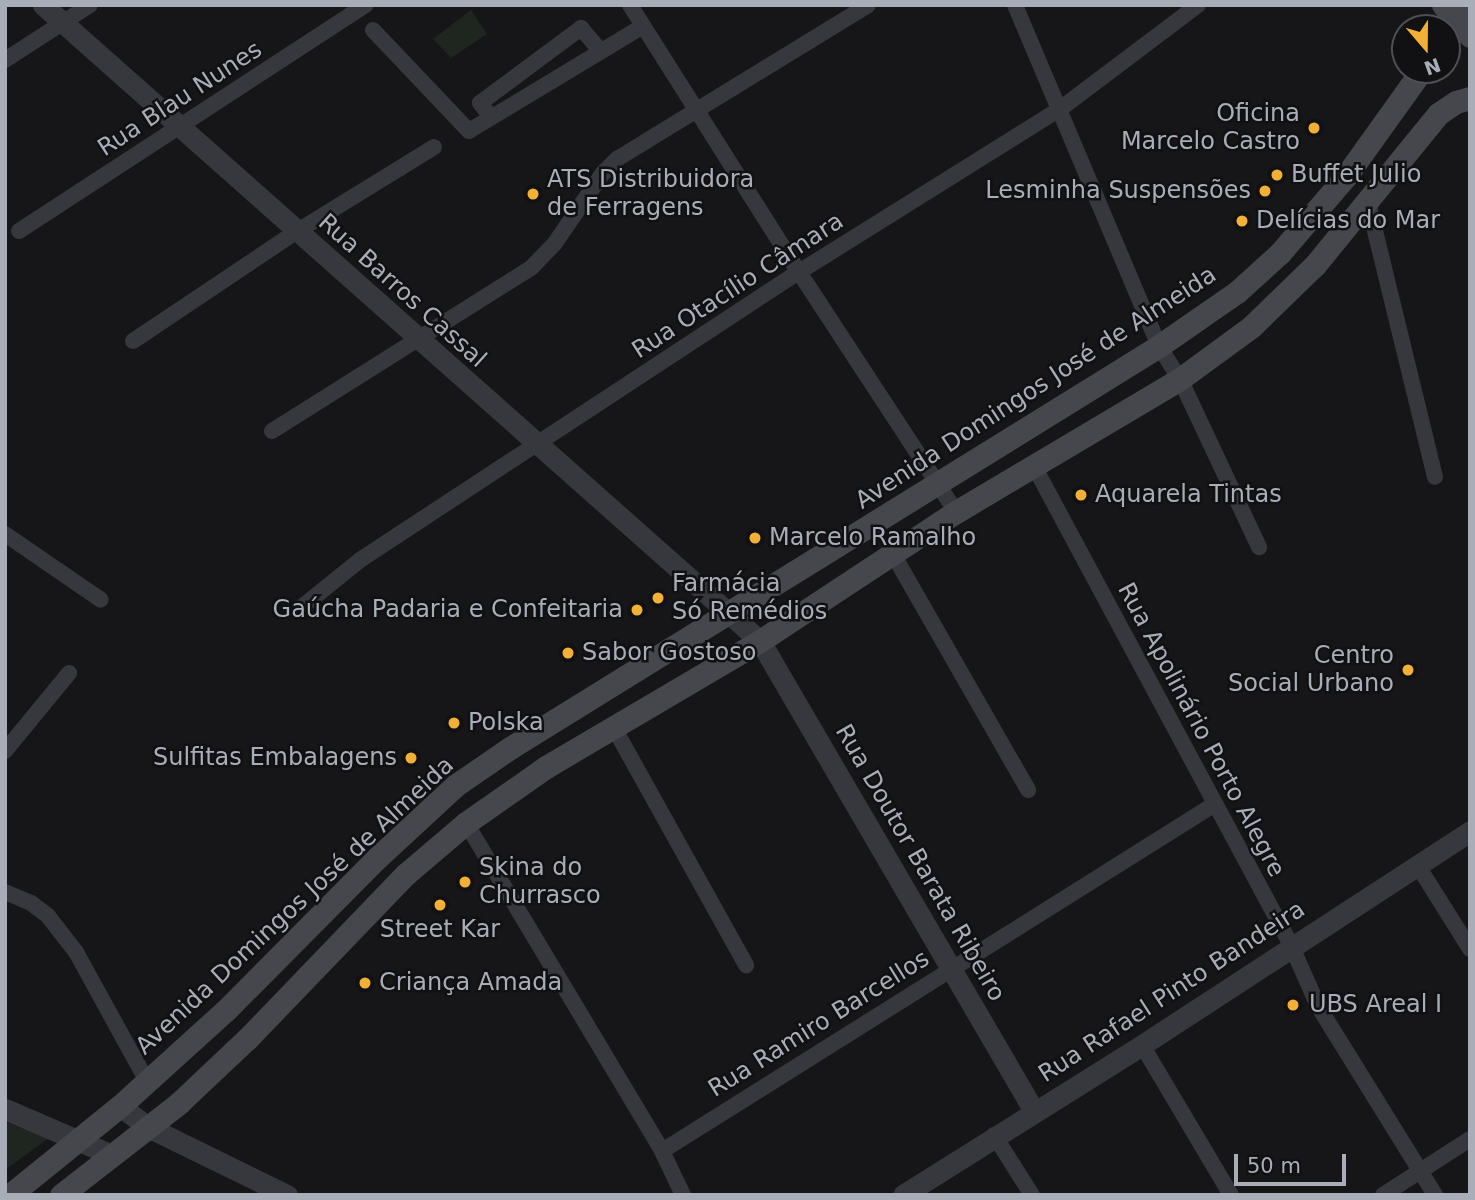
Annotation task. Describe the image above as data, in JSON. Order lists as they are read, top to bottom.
{
  "streets": {
    "main road": ["Avenida Domingos José de Almeida"],
    "street": [
      "Rua Blau Nunes",
      "Rua Otacílio Câmara",
      "Rua Barros Cassal",
      "Rua Apolinário Porto Alegre",
      "Rua Doutor Barata Ribeiro",
      "Rua Rafael Pinto Bandeira",
      "Rua Ramiro Barcellos"
    ]
  },
  "crossings": [
    ["Rua Blau Nunes", "Rua Barros Cassal"],
    ["Rua Otacílio Câmara", "Rua Barros Cassal"],
    ["Rua Barros Cassal", "Avenida Domingos José de Almeida"],
    ["Rua Barros Cassal", "Rua Doutor Barata Ribeiro"],
    ["Avenida Domingos José de Almeida", "Rua Doutor Barata Ribeiro"],
    ["Rua Apolinário Porto Alegre", "Rua Rafael Pinto Bandeira"],
    ["Rua Apolinário Porto Alegre", "Rua Ramiro Barcellos"],
    ["Rua Doutor Barata Ribeiro", "Rua Rafael Pinto Bandeira"],
    ["Rua Doutor Barata Ribeiro", "Rua Ramiro Barcellos"]
  ],
  "places": [
    "Oficina Marcelo Castro",
    "Buffet Julio",
    "Lesminha Suspensões",
    "ATS Distribuidora de Ferragens",
    "Delícias do Mar",
    "Aquarela Tintas",
    "Marcelo Ramalho",
    "Farmácia Só Remédios",
    "Gaúcha Padaria e Confeitaria",
    "Sabor Gostoso",
    "Centro Social Urbano",
    "Polska",
    "Sulfitas Embalagens",
    "Skina do Churrasco",
    "Street Kar",
    "Criança Amada",
    "UBS Areal I"
  ],
  "scale_bar": "50 m",
  "north": "bottom"
}
